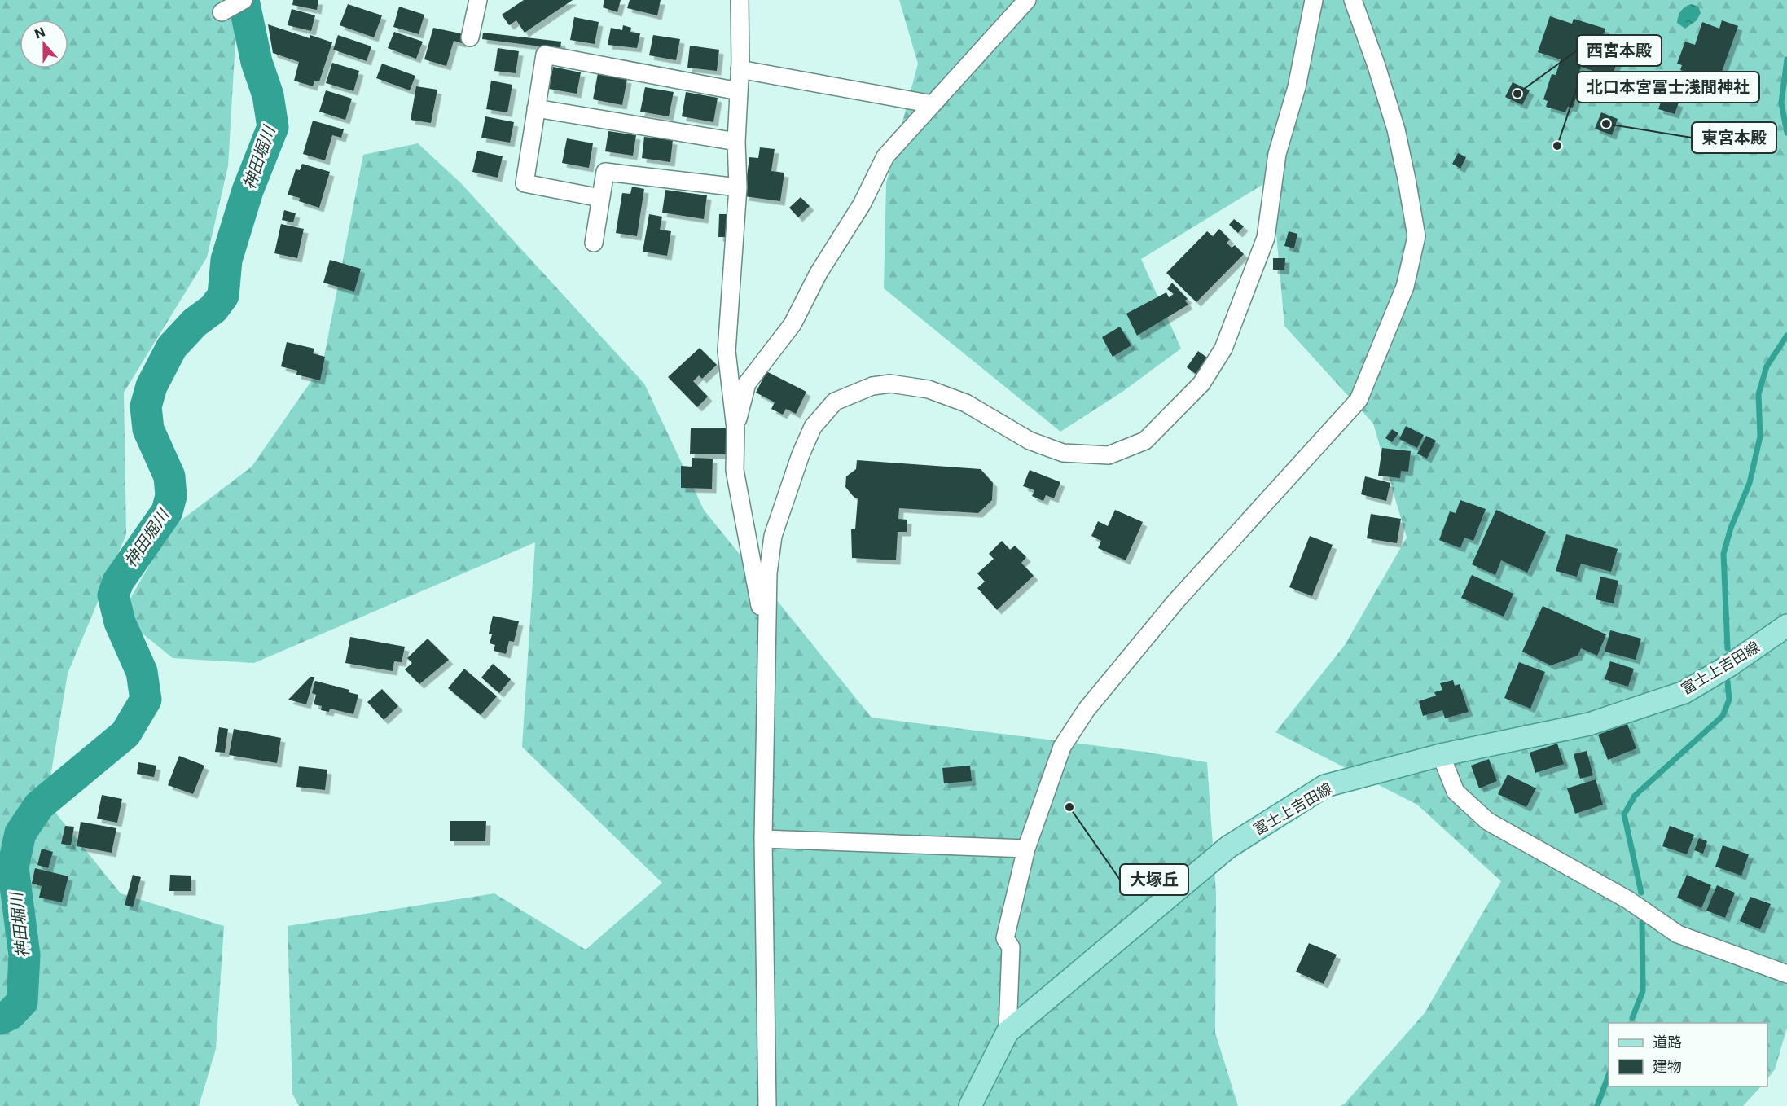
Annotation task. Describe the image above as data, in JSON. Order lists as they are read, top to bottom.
{
  "streets": {
    "main road": ["富士上吉田線"]
  },
  "water": ["神田堀川"],
  "places": [
    "西宮本殿",
    "東宮本殿",
    "北口本宮冨士浅間神社",
    "大塚丘"
  ],
  "legend": ["道路", "建物"],
  "north": "top"
}
